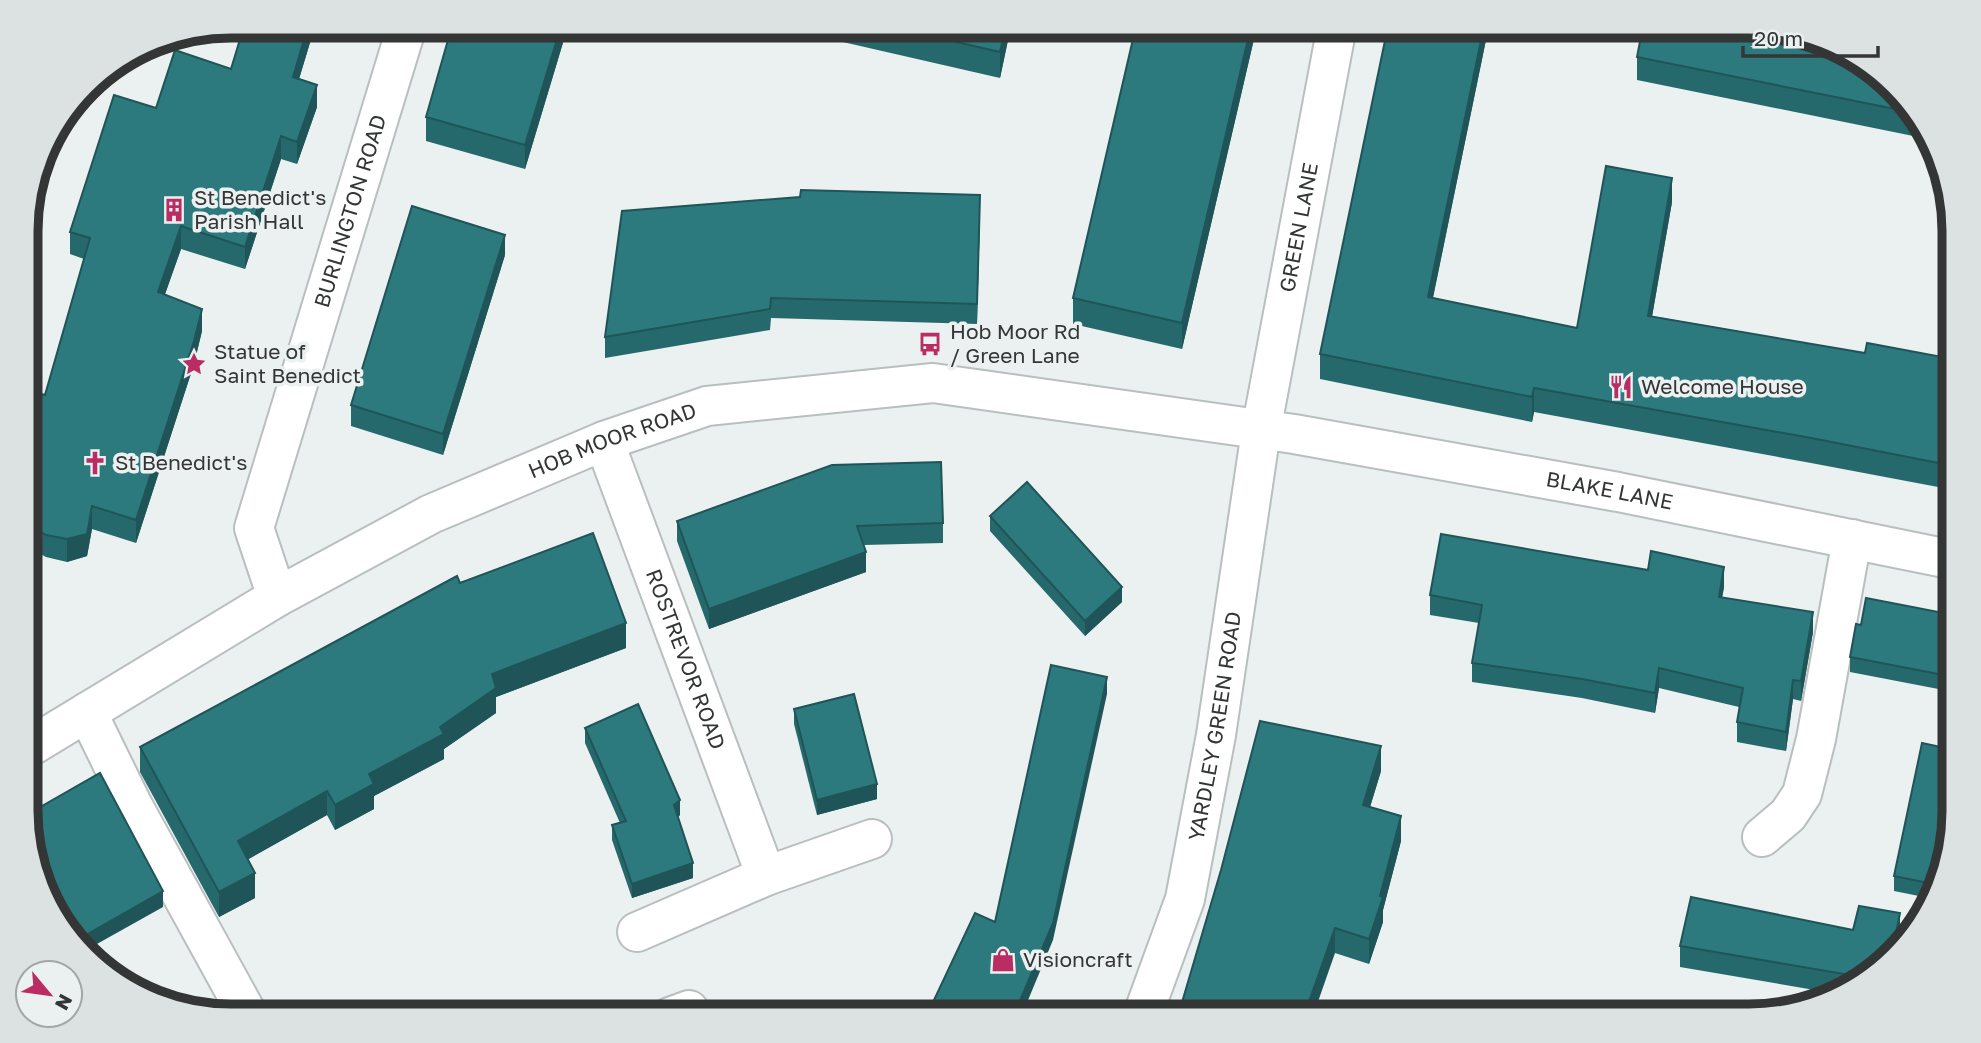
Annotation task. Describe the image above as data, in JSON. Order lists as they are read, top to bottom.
{
  "streets": {
    "street": [
      "BURLINGTON ROAD",
      "GREEN LANE",
      "HOB MOOR ROAD",
      "BLAKE LANE",
      "ROSTREVOR ROAD",
      "YARDLEY GREEN ROAD"
    ]
  },
  "crossings": [
    ["BURLINGTON ROAD", "HOB MOOR ROAD"],
    ["GREEN LANE", "HOB MOOR ROAD"],
    ["GREEN LANE", "BLAKE LANE"],
    ["GREEN LANE", "YARDLEY GREEN ROAD"],
    ["HOB MOOR ROAD", "BLAKE LANE"],
    ["HOB MOOR ROAD", "ROSTREVOR ROAD"],
    ["HOB MOOR ROAD", "YARDLEY GREEN ROAD"],
    ["BLAKE LANE", "YARDLEY GREEN ROAD"]
  ],
  "places": {
    "building": ["St Benedict's Parish Hall"],
    "bus stop": ["Hob Moor Rd / Green Lane"],
    "place": ["Statue of Saint Benedict"],
    "restaurant": ["Welcome House"],
    "church": ["St Benedict's"],
    "shop": ["Visioncraft"]
  },
  "scale_bar": "20 m",
  "north": "bottom right"
}
